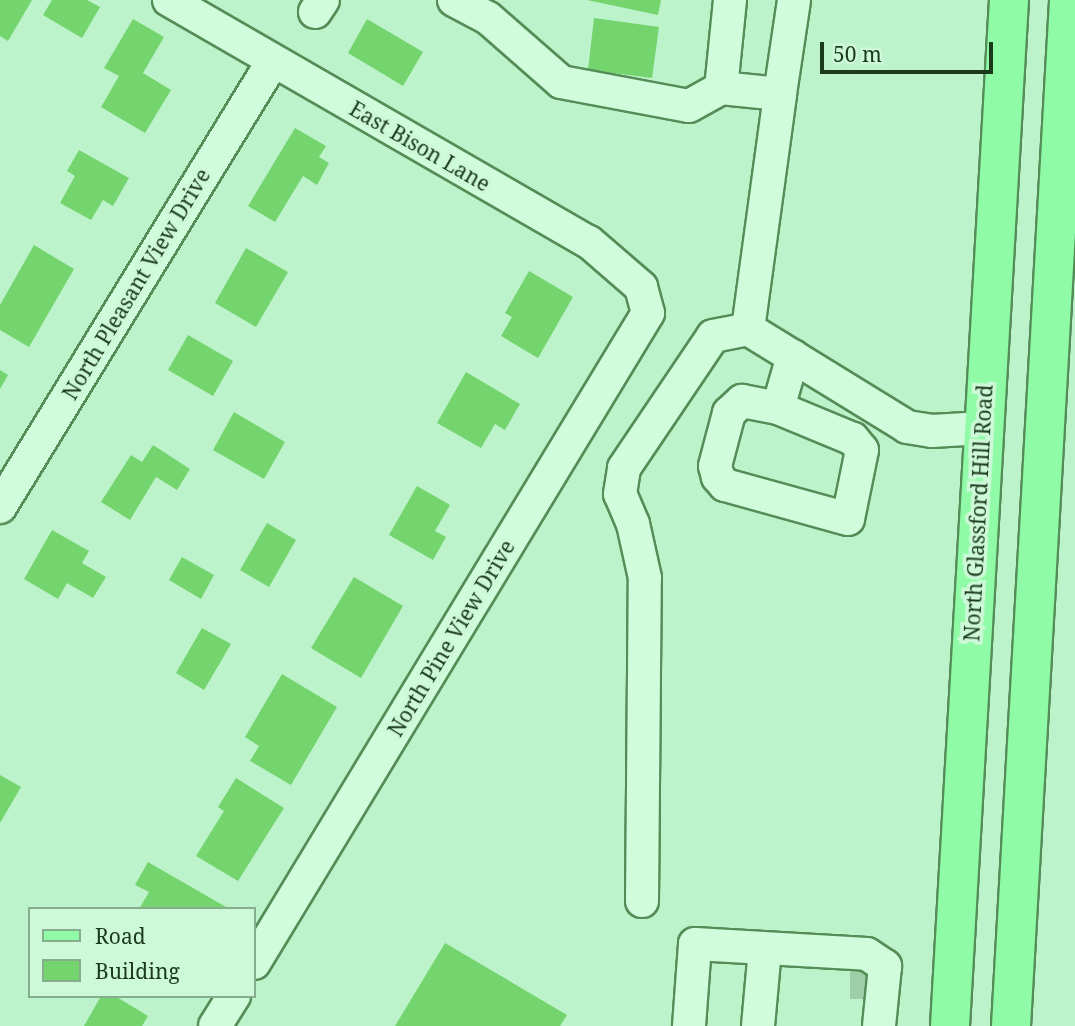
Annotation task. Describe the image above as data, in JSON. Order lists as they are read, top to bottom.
{
  "streets": {
    "main road": ["North Glassford Hill Road"],
    "street": ["East Bison Lane", "North Pleasant View Drive", "North Pine View Drive"]
  },
  "crossings": [
    ["East Bison Lane", "North Pleasant View Drive"],
    ["East Bison Lane", "North Pine View Drive"]
  ],
  "legend": ["Road", "Building"],
  "scale_bar": "50 m"
}
